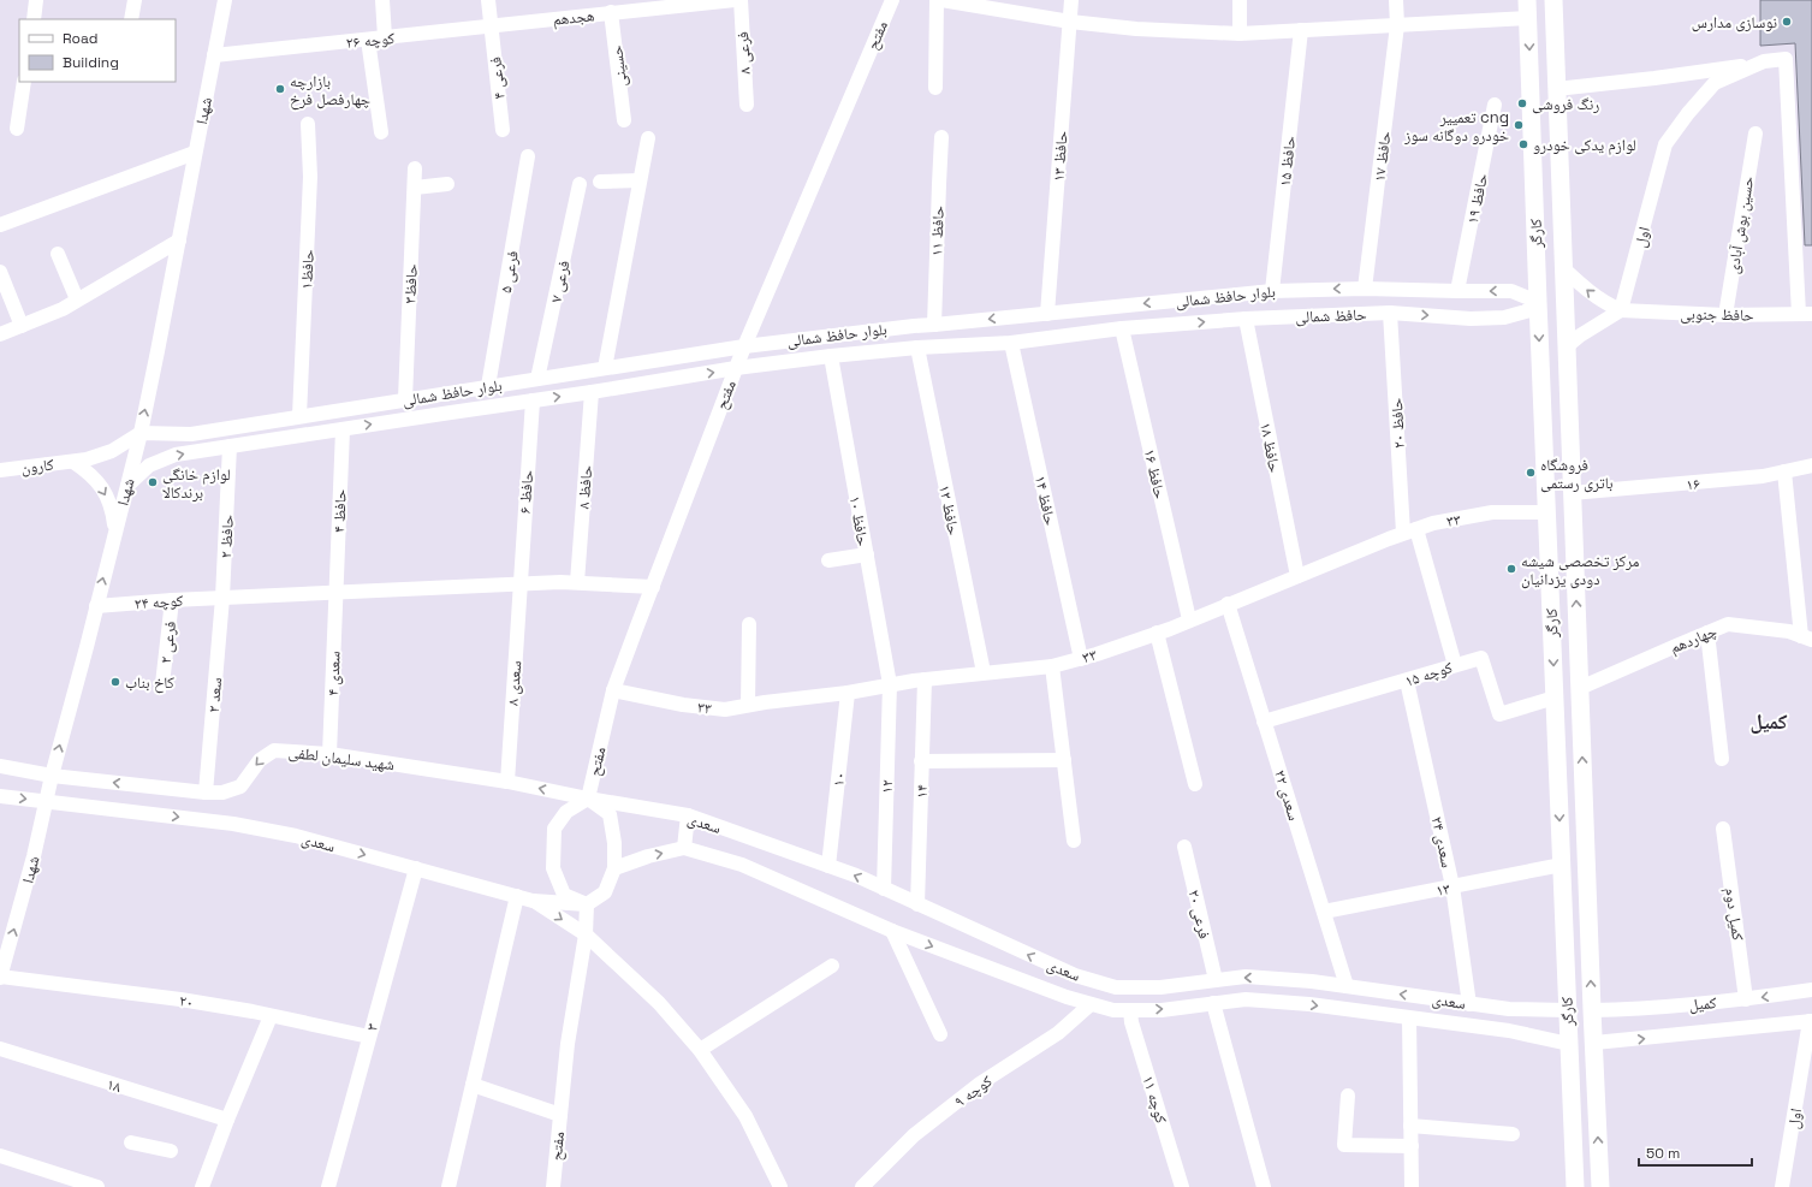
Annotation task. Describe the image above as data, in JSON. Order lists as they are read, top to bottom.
{
  "streets": {
    "main road": ["کارگر"],
    "street": [
      "هجدهم",
      "مفتح",
      "کوچه ۲۶",
      "فرعی ۸",
      "حسینی",
      "فرعی ۴",
      "شهدا",
      "حافظ ۱۳",
      "حافظ ۱۷",
      "حافظ ۱۵",
      "حافظ ۱۹",
      "حسین بوش آبادی",
      "حافظ ۱۱",
      "اول",
      "حافظ۱",
      "فرعی ۵",
      "فرعی ۷",
      "حافظ۳",
      "بلوار حافظ شمالی",
      "حافظ جنوبی",
      "حافظ شمالی",
      "حافظ ۲۰",
      "حافظ ۱۸",
      "کارون",
      "حافظ ۱۶",
      "۱۶",
      "حافظ ۸",
      "حافظ ۶",
      "حافظ ۱۴",
      "حافظ ۱۲",
      "حافظ ۴",
      "۳۳",
      "حافظ ۱۰",
      "حافظ ۲",
      "کوچه ۲۴",
      "چهاردهم",
      "فرعی ۲",
      "سعدی ۴",
      "کوچه ۱۵",
      "سعدی ۸",
      "سعد ۲",
      "شهید سلیمان لطفی",
      "۱۰",
      "۱۲",
      "۱۴",
      "سعدی ۲۲",
      "سعدی",
      "سعدی ۲۴",
      "۱۳",
      "فرعی ۲۰",
      "کمیل دوم",
      "۲۰",
      "کمیل",
      "۳",
      "۱۸",
      "کوچه ۹",
      "کوچه ۱۱"
    ]
  },
  "crossings": [
    ["هجدهم", "کوچه ۲۶"],
    ["هجدهم", "حسینی"],
    ["مفتح", "بلوار حافظ شمالی"],
    ["مفتح", "۳۳"],
    ["مفتح", "کوچه ۲۴"],
    ["مفتح", "شهید سلیمان لطفی"],
    ["مفتح", "سعدی"],
    ["کوچه ۲۶", "فرعی ۴"],
    ["کوچه ۲۶", "شهدا"],
    ["شهدا", "بلوار حافظ شمالی"],
    ["شهدا", "کارون"],
    ["شهدا", "کوچه ۲۴"],
    ["شهدا", "شهید سلیمان لطفی"],
    ["شهدا", "سعدی"],
    ["شهدا", "۲۰"],
    ["حافظ ۱۳", "بلوار حافظ شمالی"],
    ["حافظ ۱۷", "بلوار حافظ شمالی"],
    ["حافظ ۱۵", "بلوار حافظ شمالی"],
    ["حافظ ۱۹", "بلوار حافظ شمالی"],
    ["حسین بوش آبادی", "حافظ جنوبی"],
    ["حافظ ۱۱", "بلوار حافظ شمالی"],
    ["کارگر", "بلوار حافظ شمالی"],
    ["کارگر", "حافظ جنوبی"],
    ["کارگر", "حافظ شمالی"],
    ["کارگر", "۱۶"],
    ["کارگر", "۳۳"],
    ["کارگر", "چهاردهم"],
    ["کارگر", "کوچه ۱۵"],
    ["کارگر", "سعدی"],
    ["کارگر", "۱۳"],
    ["کارگر", "کمیل"],
    ["اول", "حافظ جنوبی"],
    ["اول", "کمیل"],
    ["حافظ۱", "بلوار حافظ شمالی"],
    ["فرعی ۵", "بلوار حافظ شمالی"],
    ["فرعی ۷", "بلوار حافظ شمالی"],
    ["حافظ۳", "بلوار حافظ شمالی"],
    ["بلوار حافظ شمالی", "حافظ شمالی"],
    ["بلوار حافظ شمالی", "کارون"],
    ["بلوار حافظ شمالی", "حافظ ۱۶"],
    ["بلوار حافظ شمالی", "حافظ ۸"],
    ["بلوار حافظ شمالی", "حافظ ۶"],
    ["بلوار حافظ شمالی", "حافظ ۱۴"],
    ["بلوار حافظ شمالی", "حافظ ۱۲"],
    ["بلوار حافظ شمالی", "حافظ ۴"],
    ["بلوار حافظ شمالی", "حافظ ۱۰"],
    ["بلوار حافظ شمالی", "حافظ ۲"],
    ["حافظ شمالی", "حافظ ۲۰"],
    ["حافظ شمالی", "حافظ ۱۸"],
    ["حافظ شمالی", "حافظ ۱۶"],
    ["حافظ ۲۰", "۳۳"],
    ["حافظ ۲۰", "کوچه ۱۵"],
    ["حافظ ۱۸", "۳۳"],
    ["حافظ ۱۶", "۳۳"],
    ["حافظ ۸", "کوچه ۲۴"],
    ["حافظ ۶", "کوچه ۲۴"],
    ["حافظ ۶", "سعدی ۸"],
    ["حافظ ۱۴", "۳۳"],
    ["حافظ ۱۲", "۳۳"],
    ["حافظ ۴", "کوچه ۲۴"],
    ["حافظ ۴", "سعدی ۴"],
    ["۳۳", "حافظ ۱۰"],
    ["۳۳", "۱۰"],
    ["۳۳", "۱۲"],
    ["۳۳", "۱۴"],
    ["۳۳", "سعدی ۲۲"],
    ["حافظ ۱۰", "۱۲"],
    ["حافظ ۲", "کوچه ۲۴"],
    ["حافظ ۲", "سعد ۲"],
    ["کوچه ۲۴", "فرعی ۲"],
    ["کوچه ۲۴", "سعدی ۴"],
    ["کوچه ۲۴", "سعدی ۸"],
    ["کوچه ۲۴", "سعد ۲"],
    ["سعدی ۴", "شهید سلیمان لطفی"],
    ["کوچه ۱۵", "سعدی ۲۲"],
    ["کوچه ۱۵", "سعدی ۲۴"],
    ["سعدی ۸", "شهید سلیمان لطفی"],
    ["سعد ۲", "شهید سلیمان لطفی"],
    ["شهید سلیمان لطفی", "سعدی"],
    ["۱۰", "سعدی"],
    ["۱۲", "سعدی"],
    ["۱۴", "سعدی"],
    ["سعدی ۲۲", "سعدی"],
    ["سعدی ۲۲", "۱۳"],
    ["سعدی", "سعدی ۲۴"],
    ["سعدی", "فرعی ۲۰"],
    ["سعدی", "۳"],
    ["سعدی", "کوچه ۹"],
    ["سعدی", "کوچه ۱۱"],
    ["سعدی ۲۴", "۱۳"],
    ["کمیل دوم", "کمیل"],
    ["۲۰", "۳"]
  ],
  "one_way": ["شهدا", "حافظ شمالی", "شهید سلیمان لطفی"],
  "districts": ["کمیل"],
  "places": [
    "نوسازی مدارس",
    "بازارچه چهارفصل فرخ",
    "رنگ فروشی",
    "تعمییر cng خودرو دوگانه سوز",
    "لوازم یدکی خودرو",
    "فروشگاه باتری رستمی",
    "لوازم خانگی برندکالا",
    "مرکز تخصصی شیشه دودی یزدانیان",
    "کاخ بناب"
  ],
  "legend": ["Road", "Building"],
  "scale_bar": "50 m"
}
